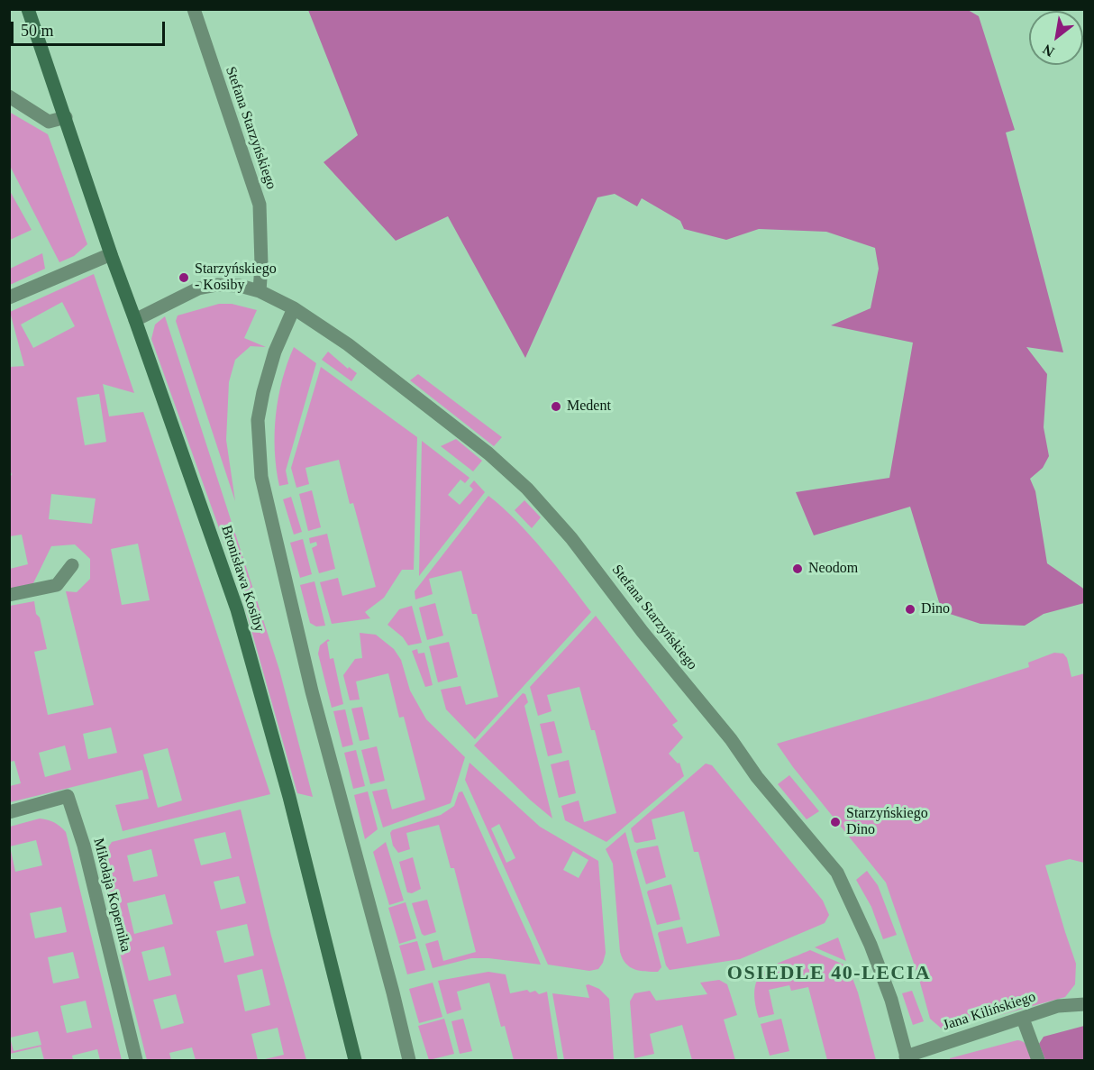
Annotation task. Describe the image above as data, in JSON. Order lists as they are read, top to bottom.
{
  "streets": {
    "street": [
      "Stefana Starzyńskiego",
      "Bronisława Kosiby",
      "Mikołaja Kopernika",
      "Jana Kilińskiego"
    ]
  },
  "crossings": [
    ["Stefana Starzyńskiego", "Bronisława Kosiby"],
    ["Stefana Starzyńskiego", "Jana Kilińskiego"]
  ],
  "districts": ["OSIEDLE 40-LECIA"],
  "places": [
    "Starzyńskiego - Kosiby",
    "Medent",
    "Neodom",
    "Dino",
    "Starzyńskiego Dino"
  ],
  "scale_bar": "50 m",
  "north": "bottom left"
}
